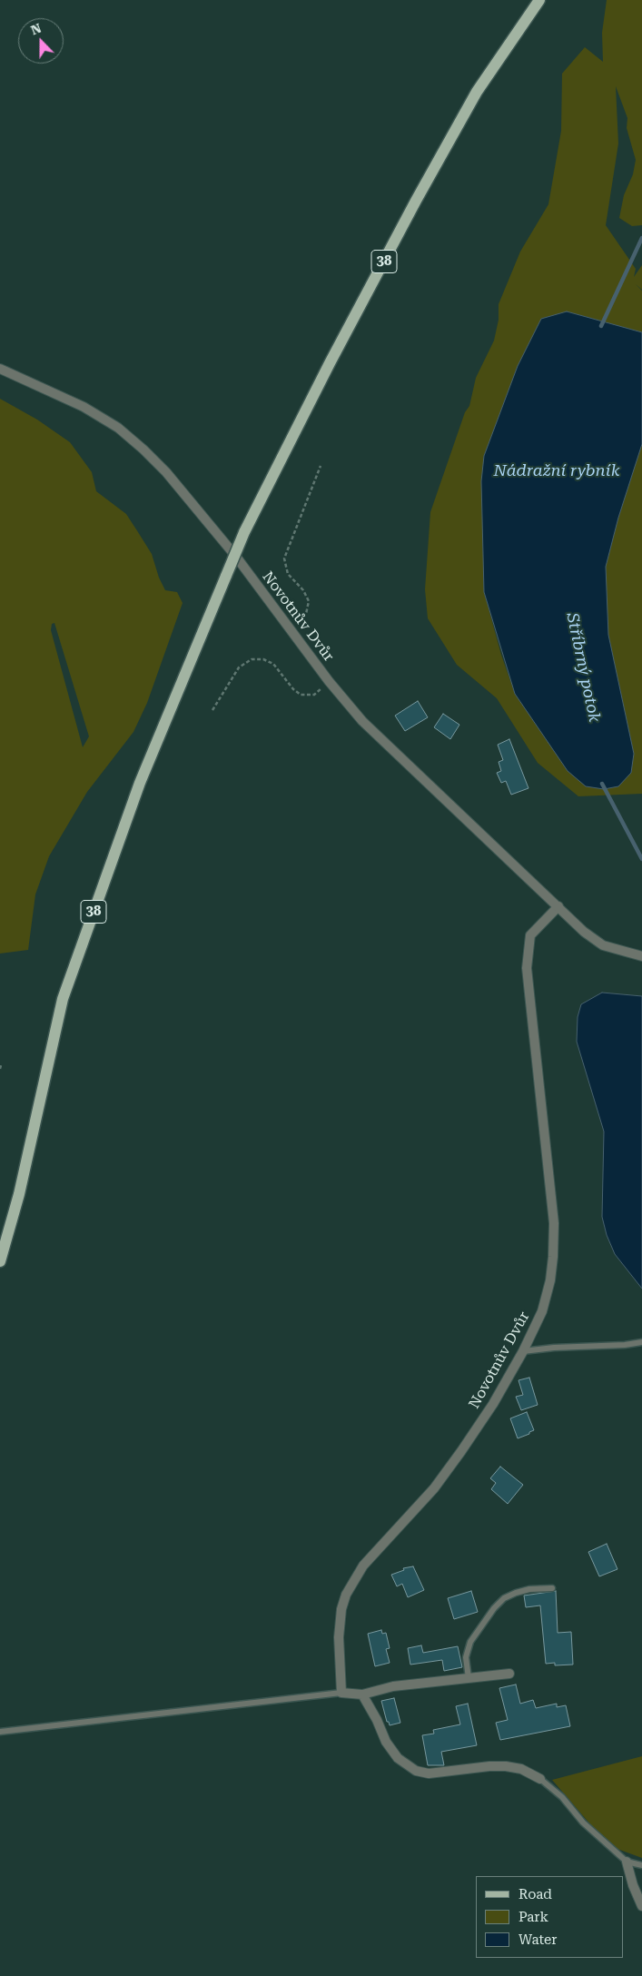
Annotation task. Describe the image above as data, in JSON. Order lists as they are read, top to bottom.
{
  "streets": {
    "main road": ["38"],
    "street": ["Novotnův Dvůr"]
  },
  "water": ["Nádražní rybník", "Stříbrný potok"],
  "legend": ["Road", "Park", "Water"],
  "north": "top"
}
